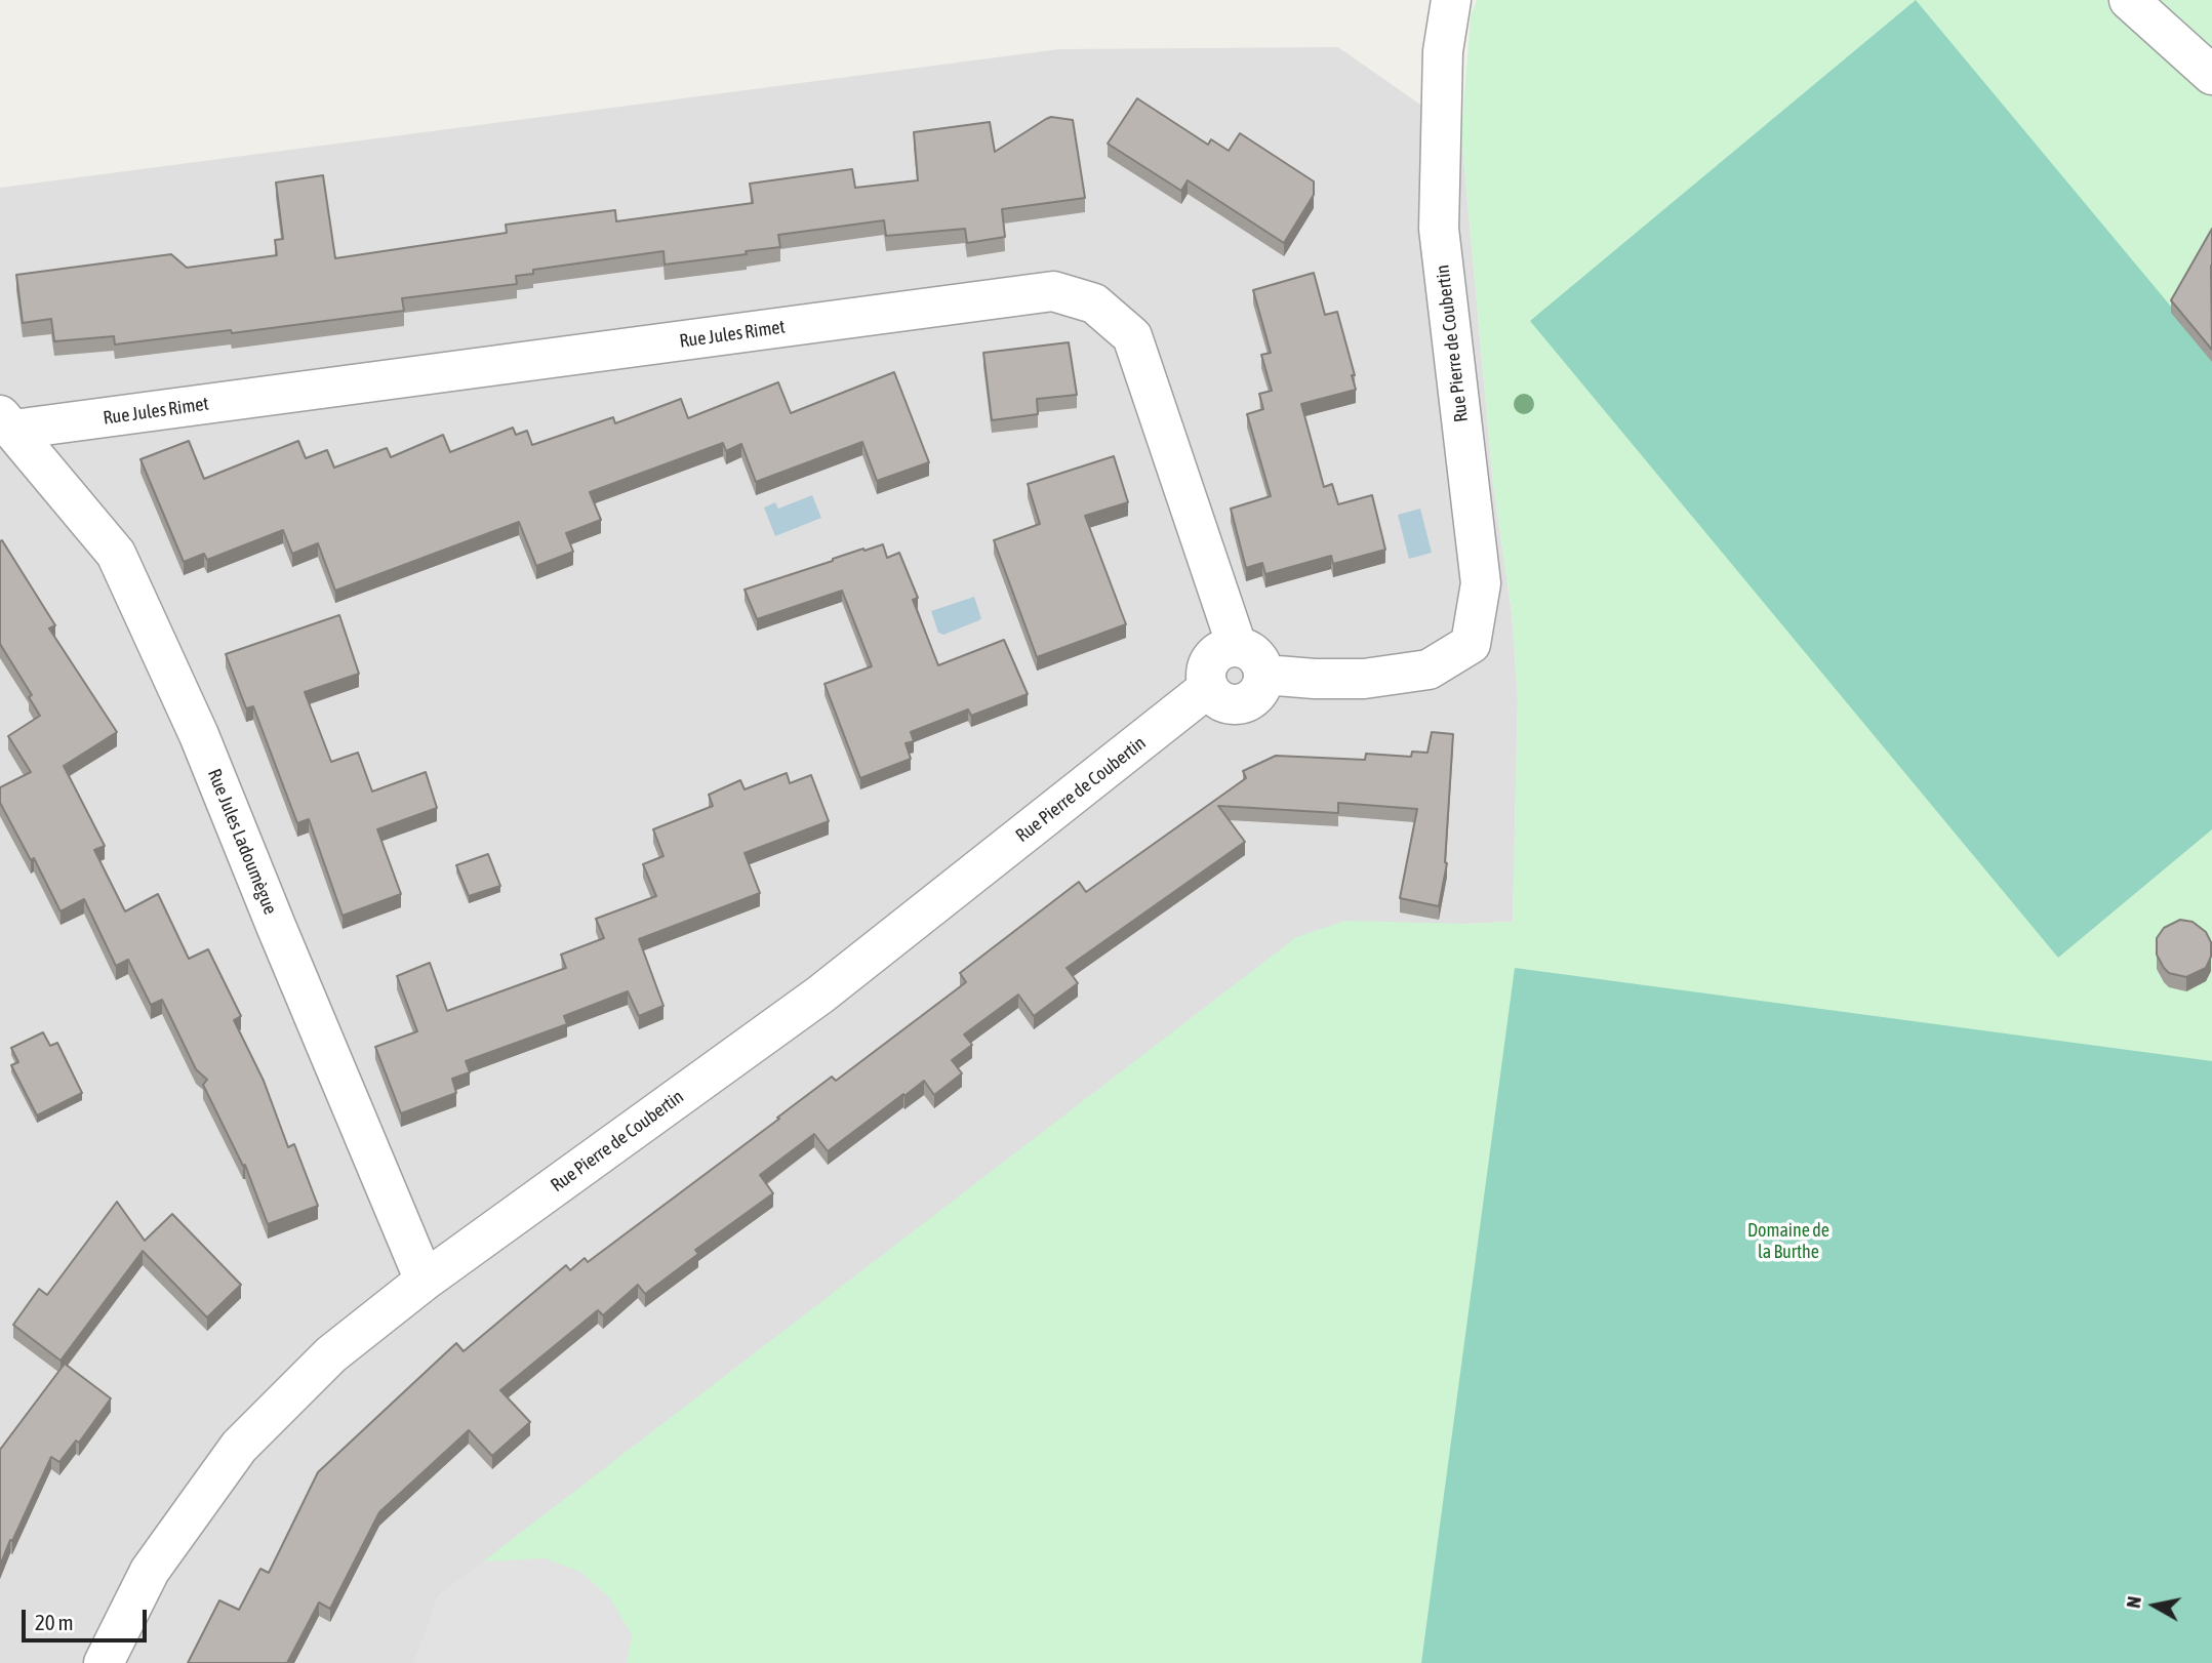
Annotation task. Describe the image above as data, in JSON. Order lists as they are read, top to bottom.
{
  "streets": {
    "street": ["Rue Jules Rimet", "Rue Pierre de Coubertin", "Rue Jules Ladoumègue"]
  },
  "crossings": [
    ["Rue Jules Rimet", "Rue Pierre de Coubertin"],
    ["Rue Jules Rimet", "Rue Jules Ladoumègue"],
    ["Rue Pierre de Coubertin", "Rue Jules Ladoumègue"]
  ],
  "parks": ["Domaine de la Burthe"],
  "scale_bar": "20 m",
  "north": "left"
}
